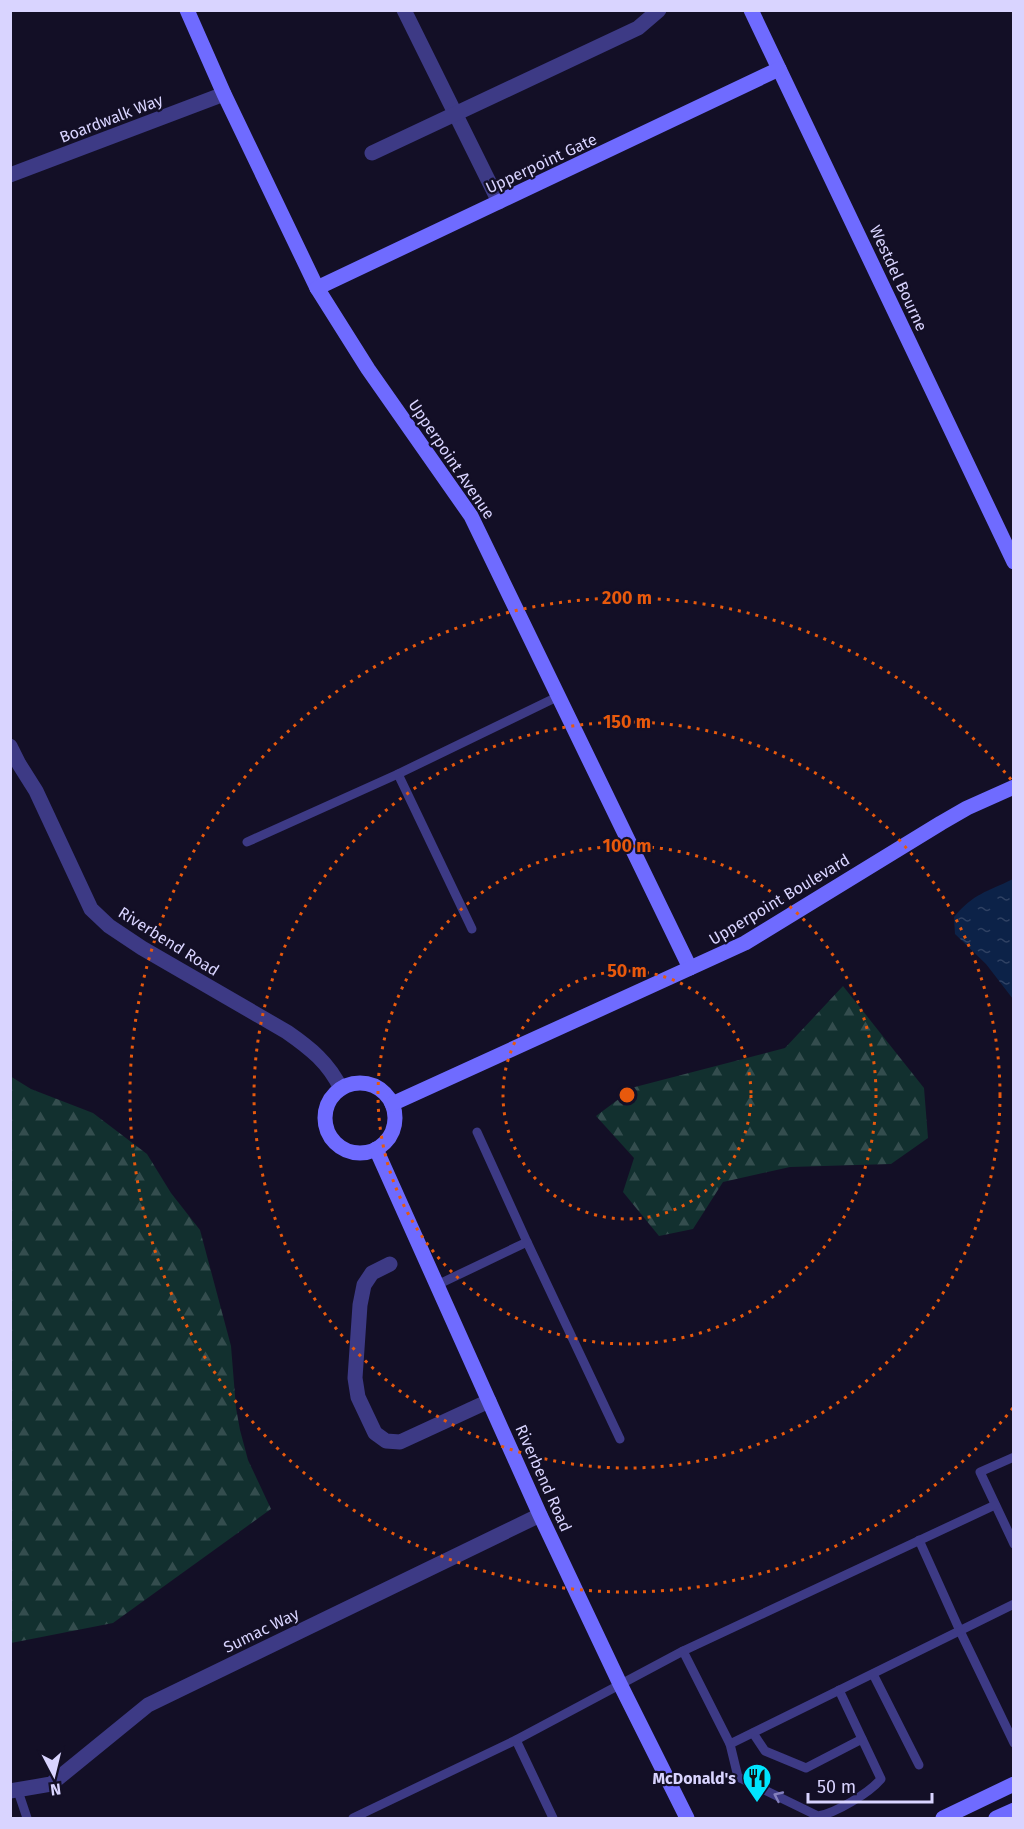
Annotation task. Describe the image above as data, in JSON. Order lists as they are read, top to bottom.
{
  "streets": {
    "street": [
      "Boardwalk Way",
      "Upperpoint Gate",
      "Westdel Bourne",
      "Upperpoint Avenue",
      "Upperpoint Boulevard",
      "Riverbend Road",
      "Sumac Way"
    ]
  },
  "crossings": [
    ["Boardwalk Way", "Upperpoint Avenue"],
    ["Upperpoint Gate", "Westdel Bourne"],
    ["Upperpoint Gate", "Upperpoint Avenue"],
    ["Upperpoint Avenue", "Upperpoint Boulevard"],
    ["Upperpoint Boulevard", "Riverbend Road"],
    ["Riverbend Road", "Sumac Way"]
  ],
  "places": {
    "restaurant": ["McDonald's"]
  },
  "scale_bar": "50 m",
  "north": "bottom",
  "rings": [
    "200 m",
    "150 m",
    "100 m",
    "50 m"
  ]
}
